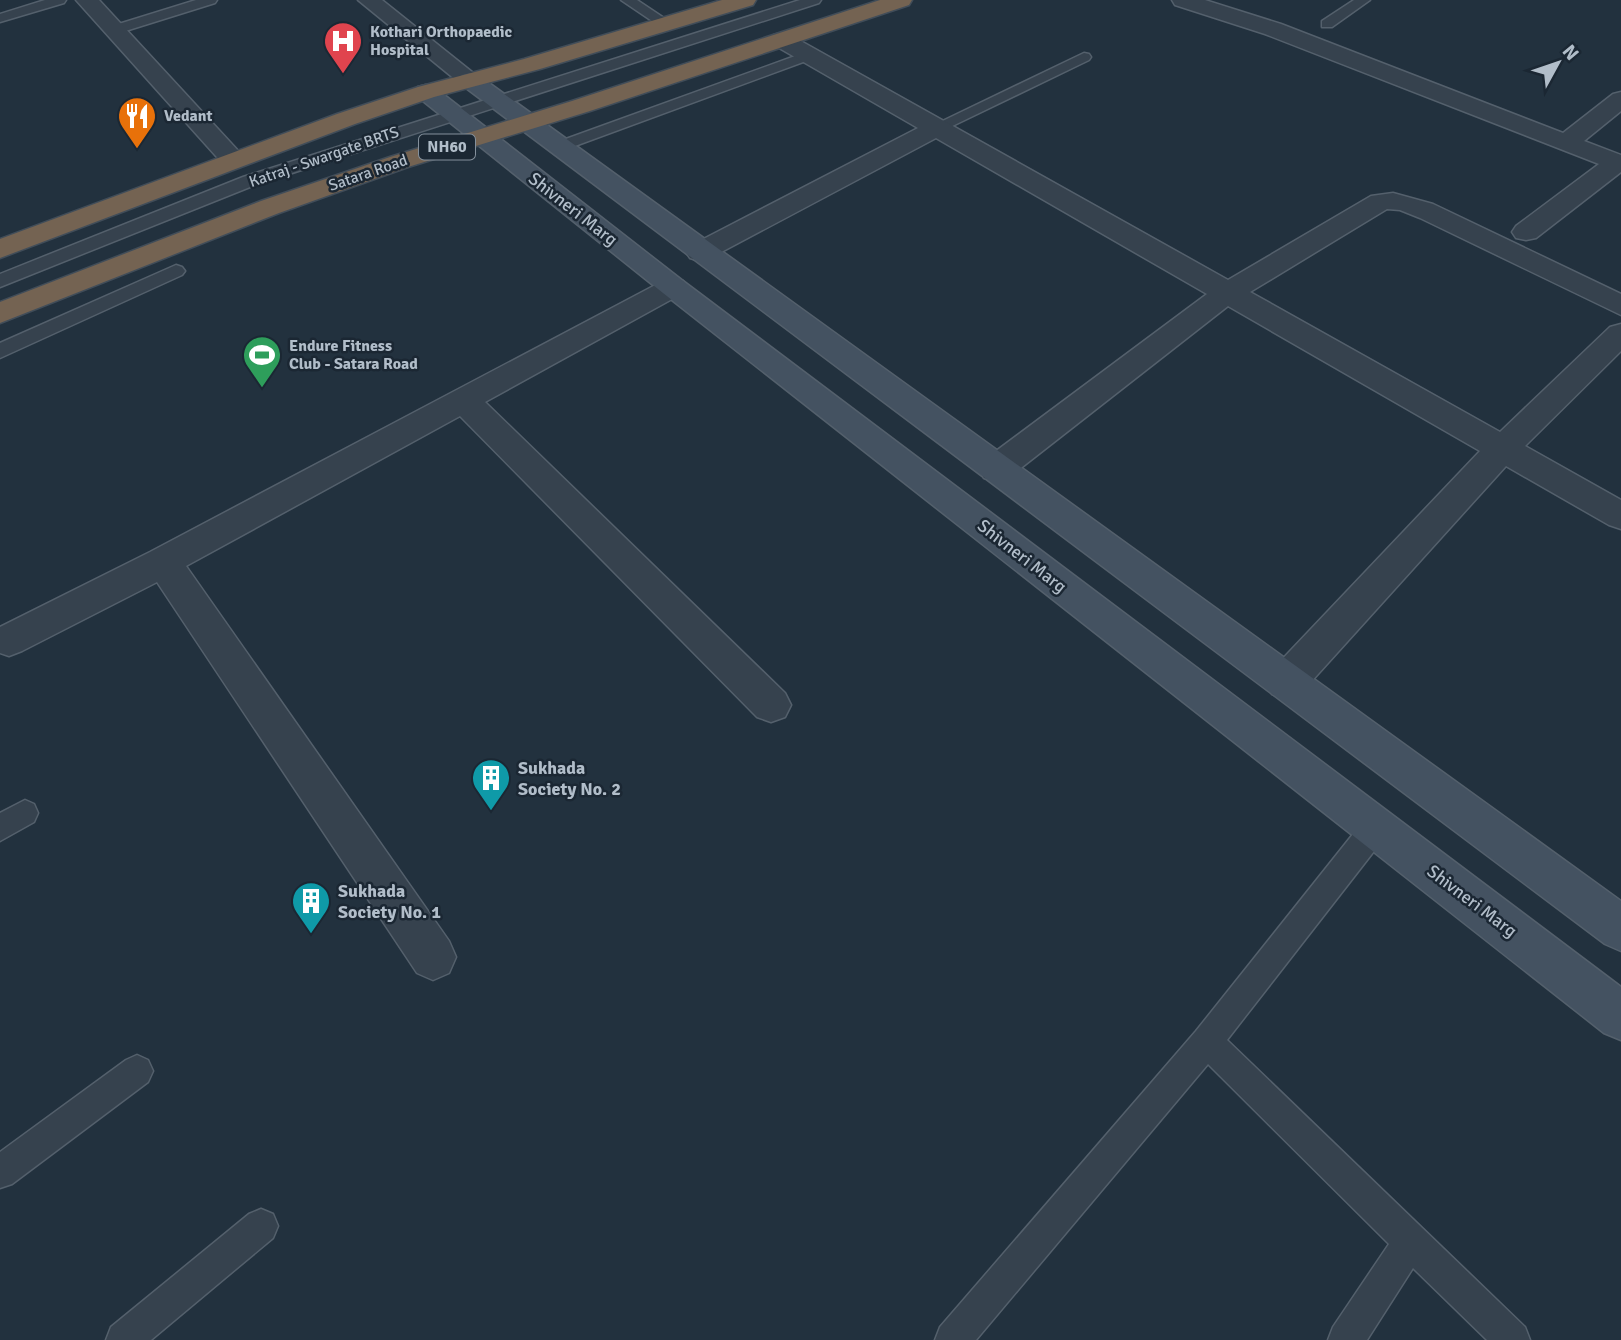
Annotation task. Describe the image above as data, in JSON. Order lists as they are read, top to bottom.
{
  "streets": {
    "highway": ["NH60", "Satara Road"],
    "main road": ["Shivneri Marg"],
    "lane": ["Katraj - Swargate BRTS"]
  },
  "crossings": [
    ["Katraj - Swargate BRTS", "Shivneri Marg"],
    ["Satara Road", "Shivneri Marg"]
  ],
  "places": {
    "hospital": ["Kothari Orthopaedic Hospital"],
    "restaurant": ["Vedant"],
    "sports": ["Endure Fitness Club - Satara Road"],
    "building": ["Sukhada Society No. 2", "Sukhada Society No. 1"]
  },
  "north": "top right"
}
